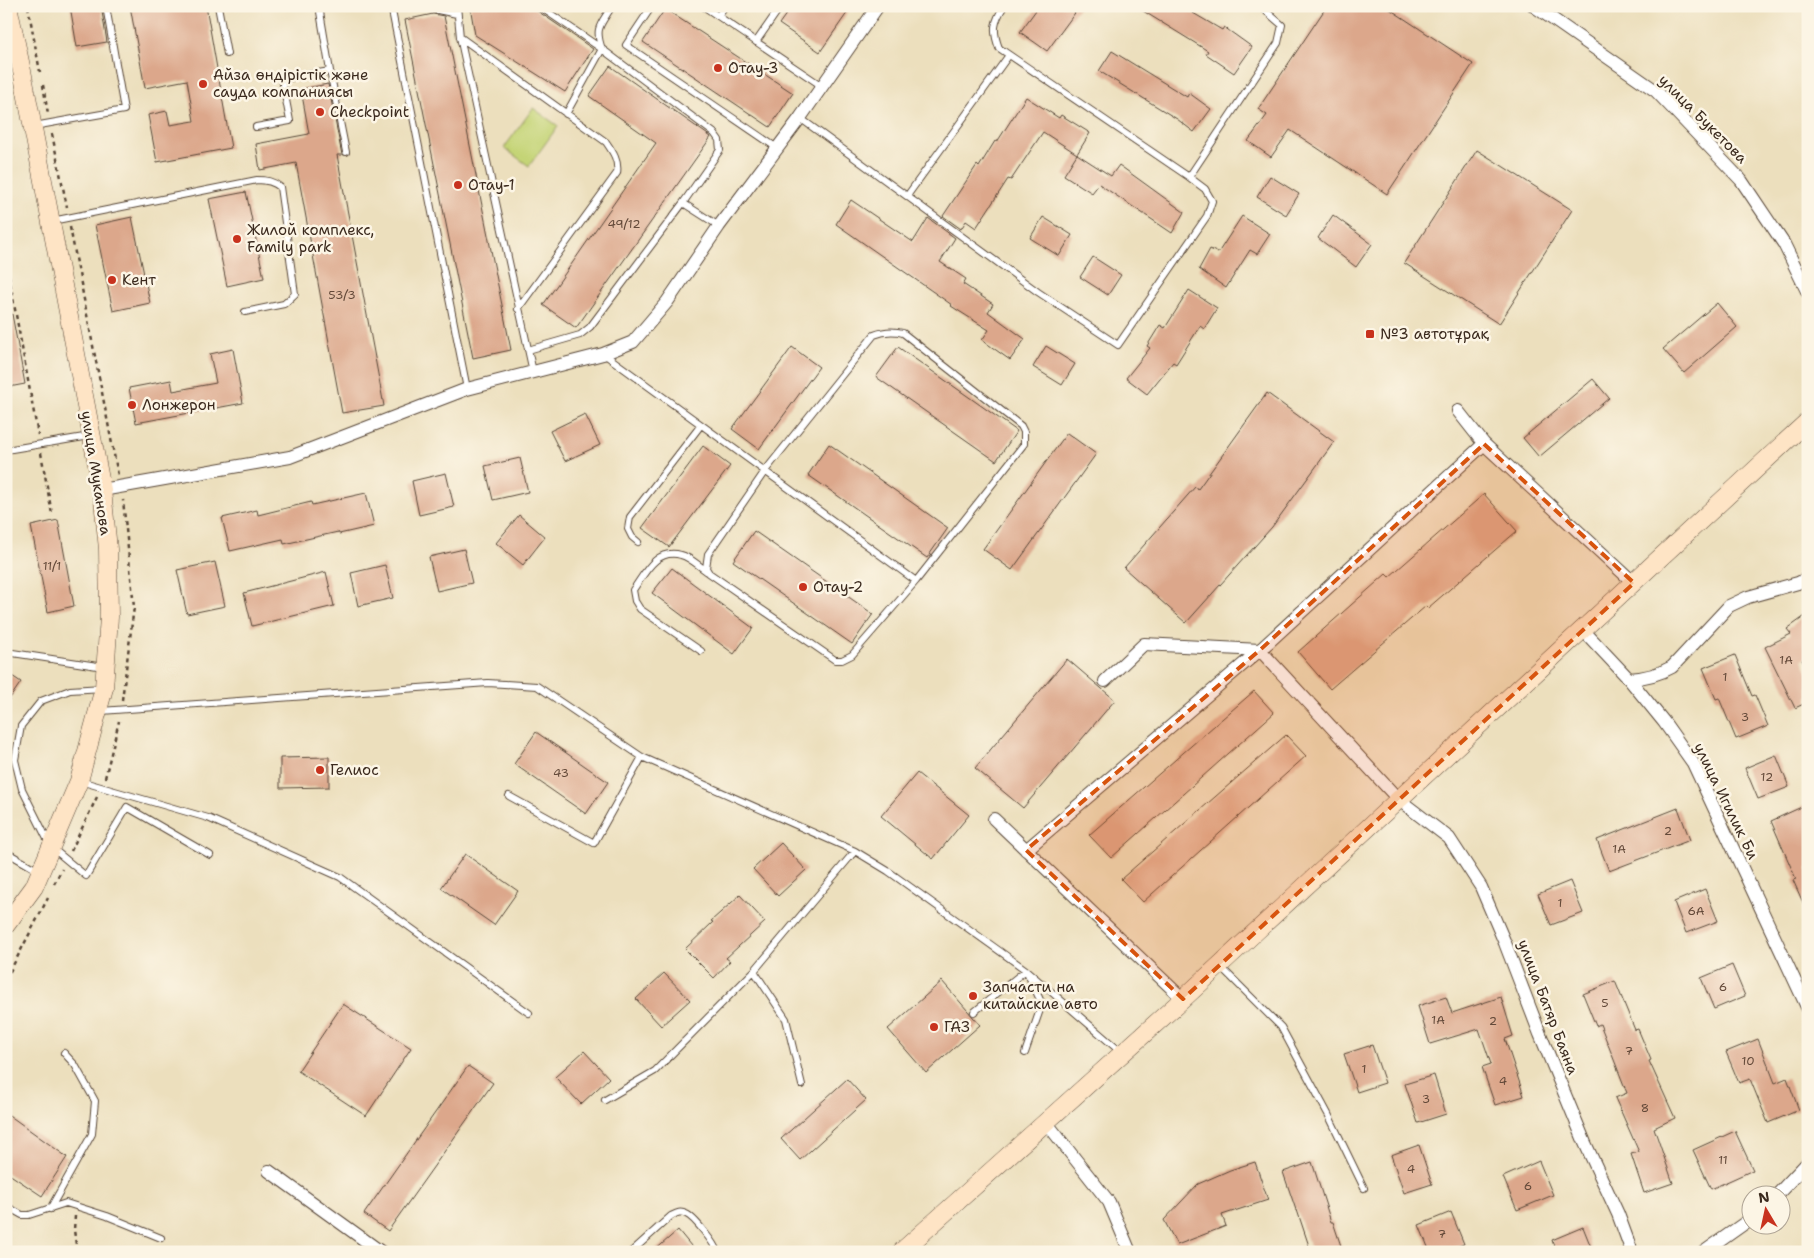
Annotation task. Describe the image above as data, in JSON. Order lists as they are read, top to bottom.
{
  "streets": {
    "main road": ["улица Муканова"],
    "street": ["улица Букетова", "улица Игилик Би", "улица Батяр Баяна"]
  },
  "places": {
    "other": [
      "Отау-3",
      "Айза өндірістік және сауда компаниясы",
      "Checkpoint",
      "Отау-1",
      "Жилой комплекс, Family park",
      "Кент",
      "Лонжерон",
      "Отау-2",
      "Гелиос",
      "Запчасти на китайские авто",
      "ГАЗ"
    ],
    "transit": ["№3 автотұрақ"]
  },
  "house_numbers": [
    "49/12",
    "53/3",
    "11/1",
    "1А",
    "1",
    "3",
    "43",
    "12",
    "2",
    "1А",
    "1",
    "6А",
    "6",
    "5",
    "1А",
    "2",
    "7",
    "10",
    "1",
    "4",
    "3",
    "8",
    "11",
    "4",
    "6",
    "7"
  ],
  "north": "top"
}
